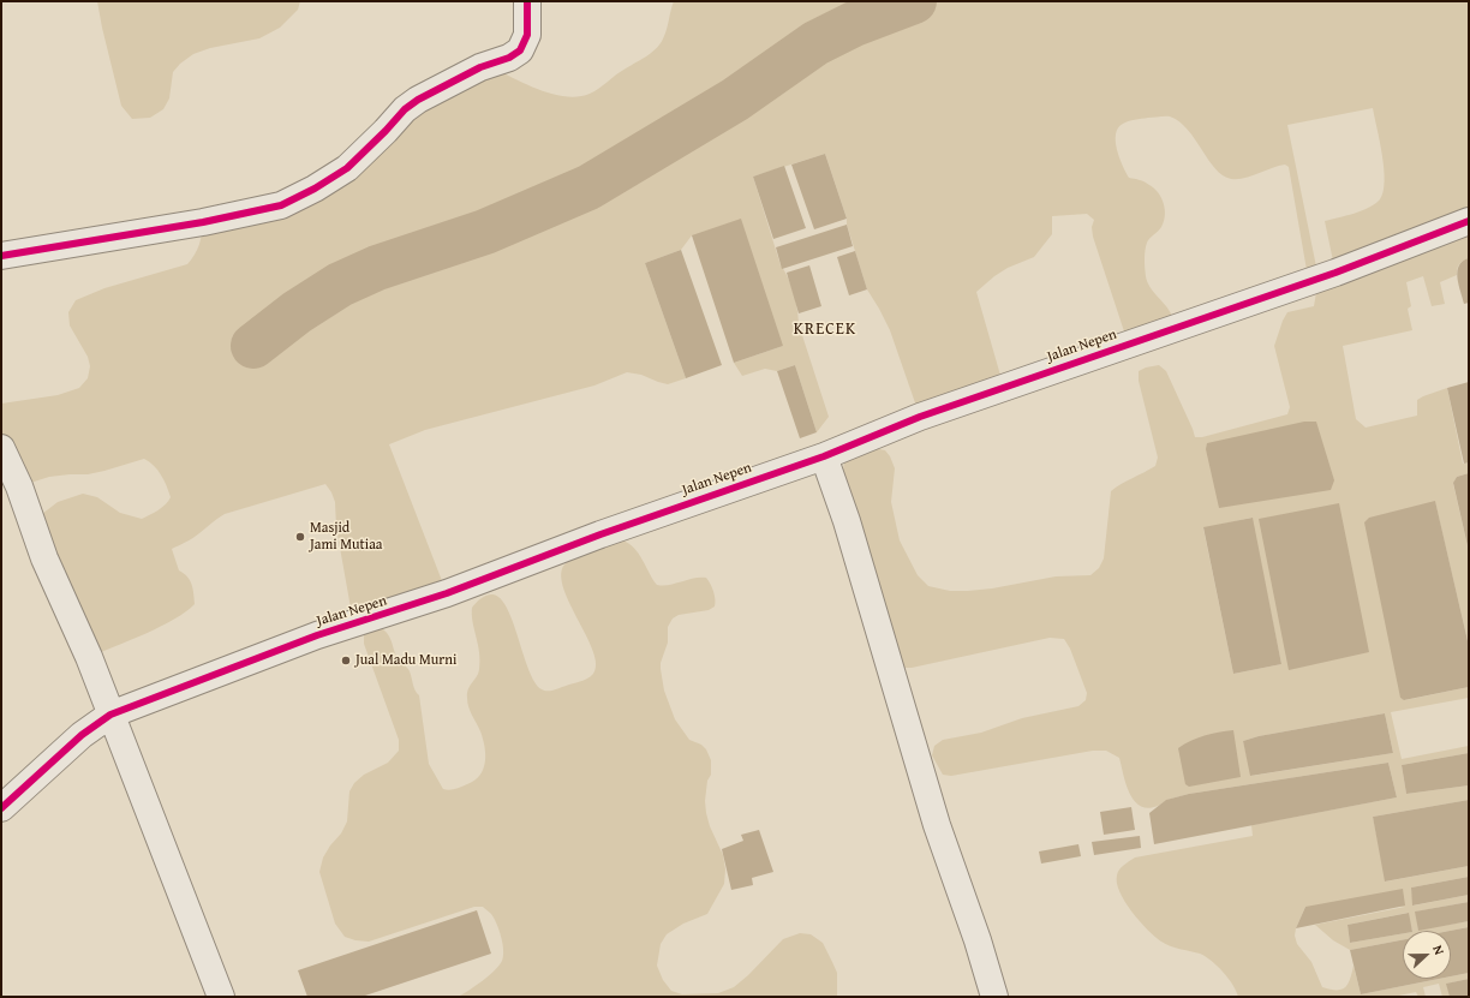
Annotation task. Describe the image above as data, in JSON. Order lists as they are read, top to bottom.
{
  "streets": {
    "street": ["Jalan Nepen"]
  },
  "districts": ["KRECEK"],
  "places": ["Masjid Jami Mutiaa", "Jual Madu Murni"],
  "north": "right"
}
